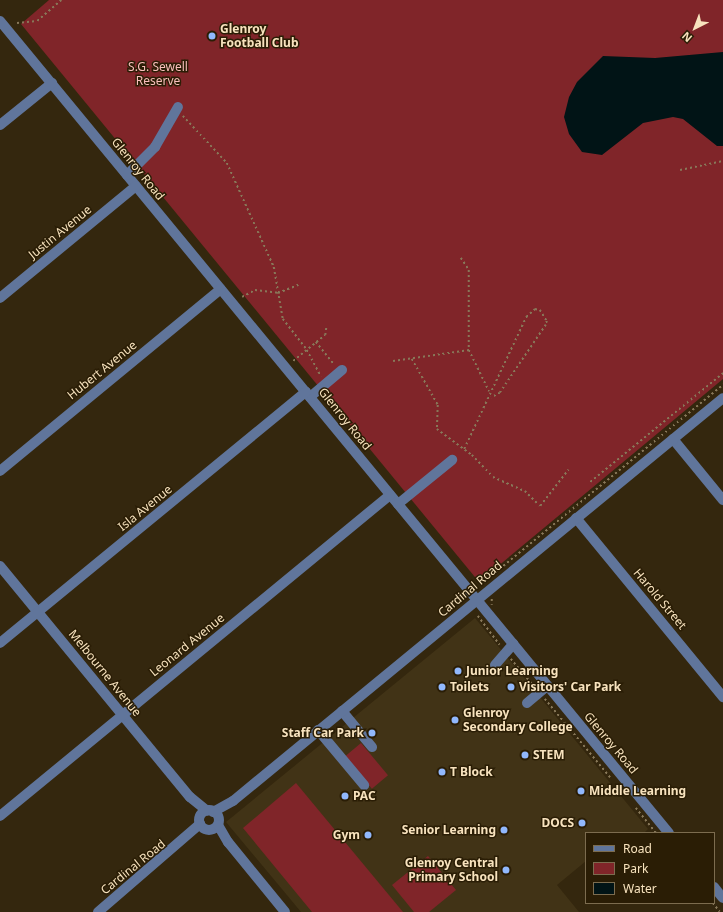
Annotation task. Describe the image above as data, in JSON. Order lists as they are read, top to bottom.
{
  "streets": {
    "street": [
      "Glenroy Road",
      "Justin Avenue",
      "Hubert Avenue",
      "Isla Avenue",
      "Cardinal Road",
      "Harold Street",
      "Leonard Avenue",
      "Melbourne Avenue"
    ]
  },
  "crossings": [
    ["Glenroy Road", "Justin Avenue"],
    ["Glenroy Road", "Hubert Avenue"],
    ["Glenroy Road", "Isla Avenue"],
    ["Glenroy Road", "Cardinal Road"],
    ["Glenroy Road", "Leonard Avenue"],
    ["Isla Avenue", "Melbourne Avenue"],
    ["Cardinal Road", "Harold Street"],
    ["Cardinal Road", "Melbourne Avenue"],
    ["Leonard Avenue", "Melbourne Avenue"]
  ],
  "parks": ["S.G. Sewell Reserve"],
  "places": [
    "Glenroy Football Club",
    "Junior Learning",
    "Toilets",
    "Visitors' Car Park",
    "Glenroy Secondary College",
    "Staff Car Park",
    "STEM",
    "T Block",
    "Middle Learning",
    "PAC",
    "DOCS",
    "Senior Learning",
    "Gym",
    "Glenroy Central Primary School"
  ],
  "legend": ["Road", "Park", "Water"],
  "north": "bottom left"
}
